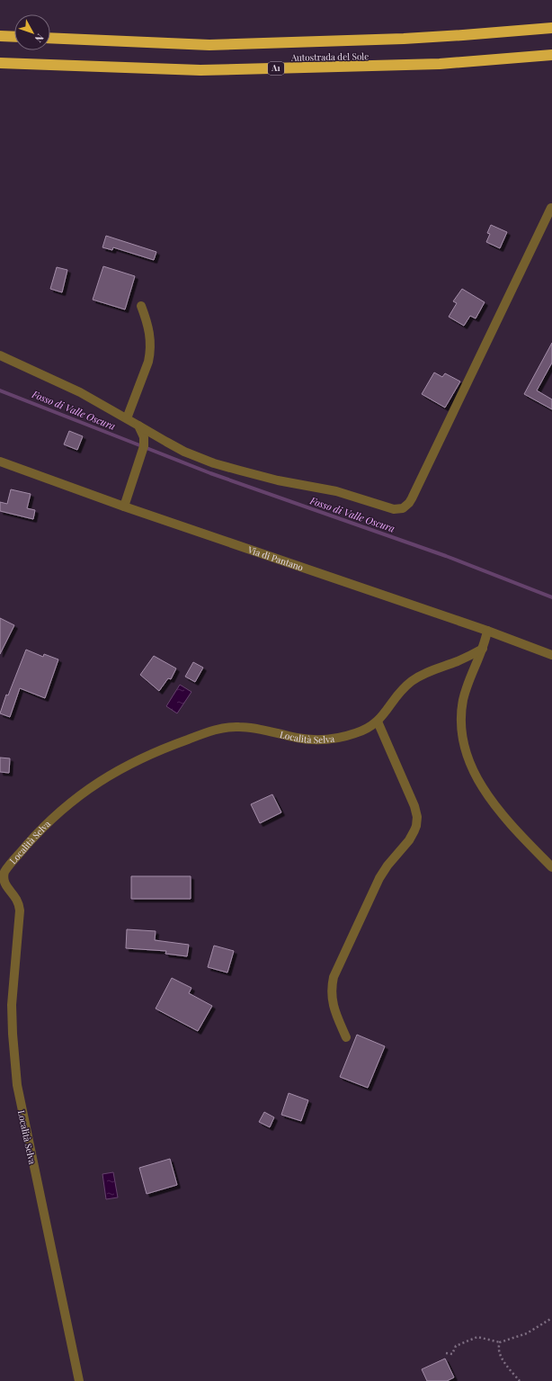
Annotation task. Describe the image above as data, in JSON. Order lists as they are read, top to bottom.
{
  "streets": {
    "highway": ["Autostrada del Sole", "A1"],
    "street": ["Via di Pantano", "Località Selva"]
  },
  "water": ["Fosso di Valle Oscura"],
  "north": "bottom right"
}
